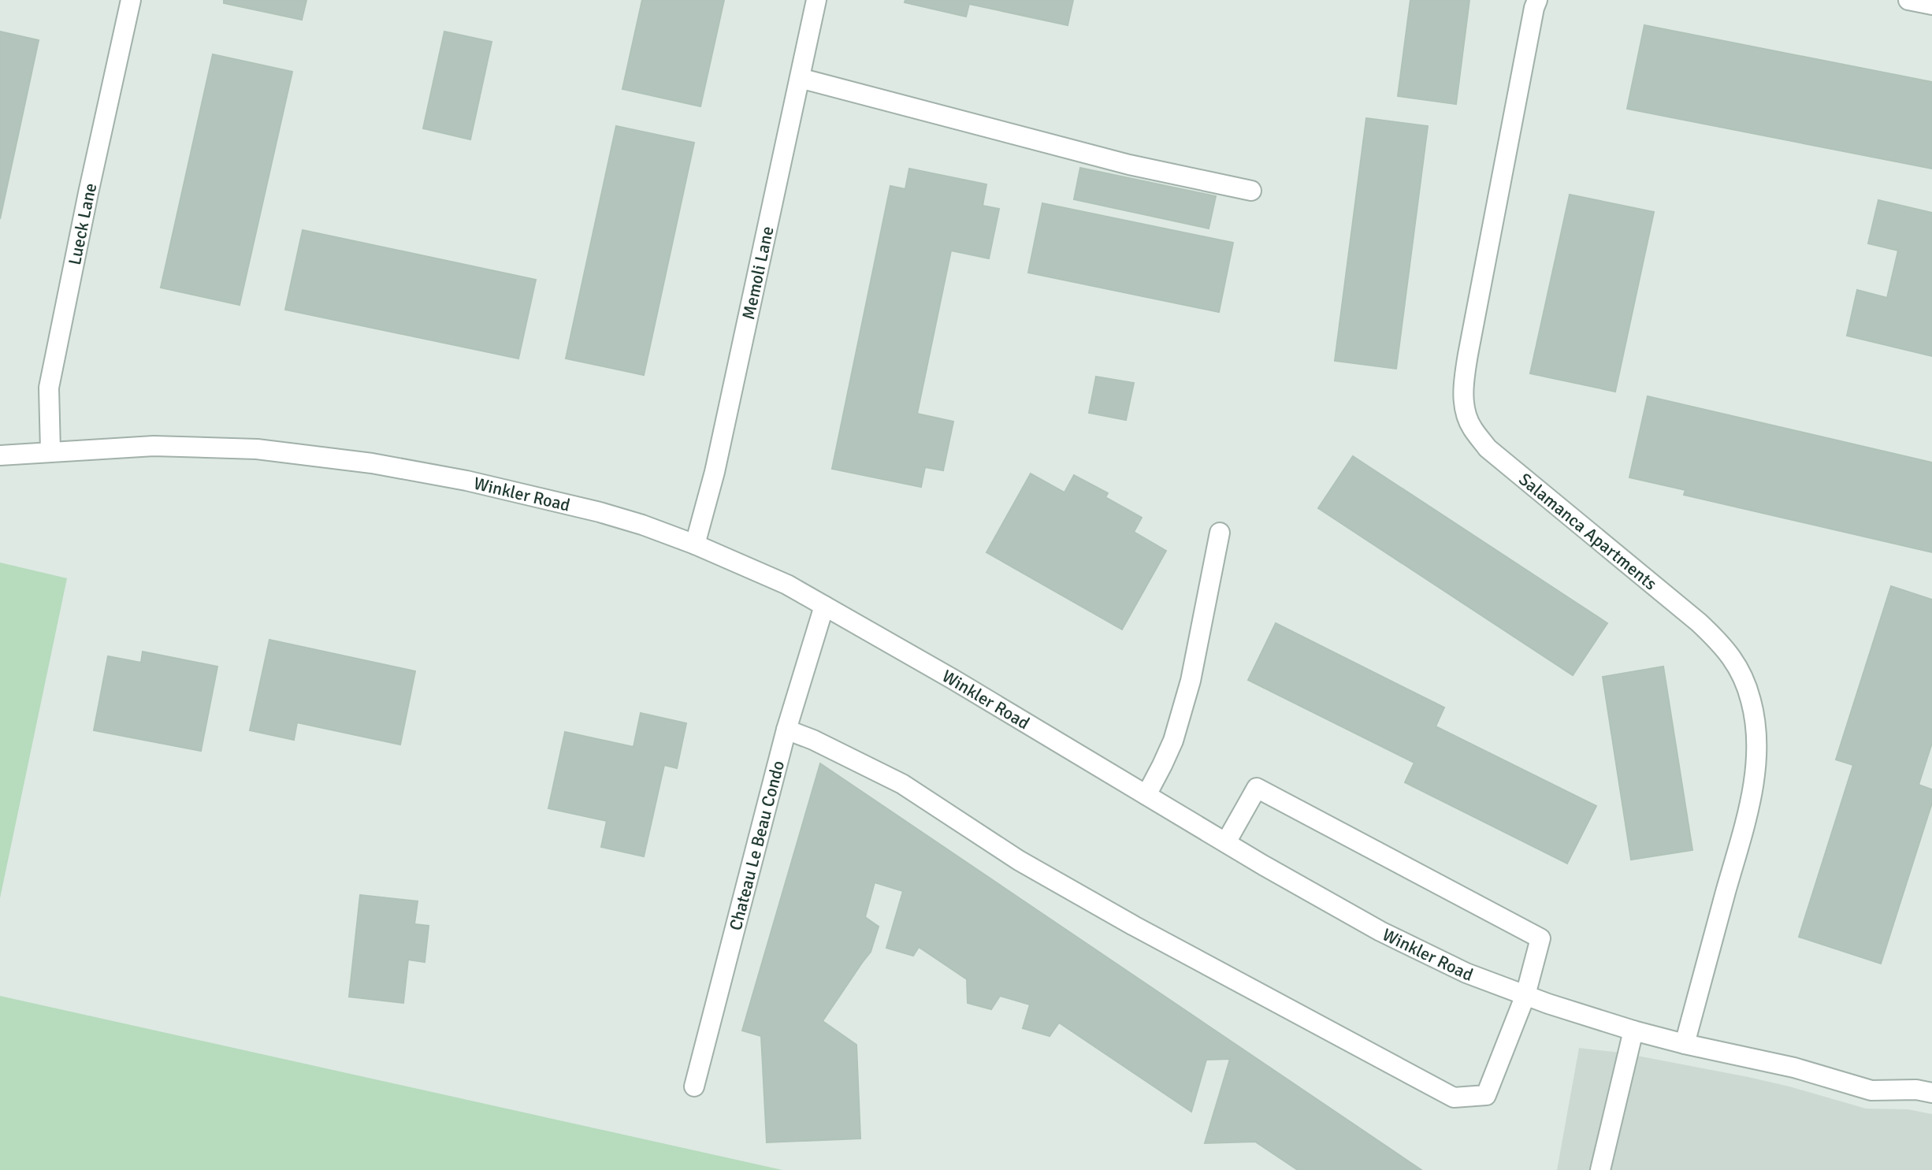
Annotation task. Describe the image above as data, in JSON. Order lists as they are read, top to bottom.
{
  "streets": {
    "street": [
      "Lueck Lane",
      "Memoli Lane",
      "Winkler Road",
      "Salamanca Apartments",
      "Chateau Le Beau Condo"
    ]
  },
  "crossings": [
    ["Lueck Lane", "Winkler Road"],
    ["Memoli Lane", "Winkler Road"],
    ["Winkler Road", "Salamanca Apartments"],
    ["Winkler Road", "Chateau Le Beau Condo"]
  ]
}
